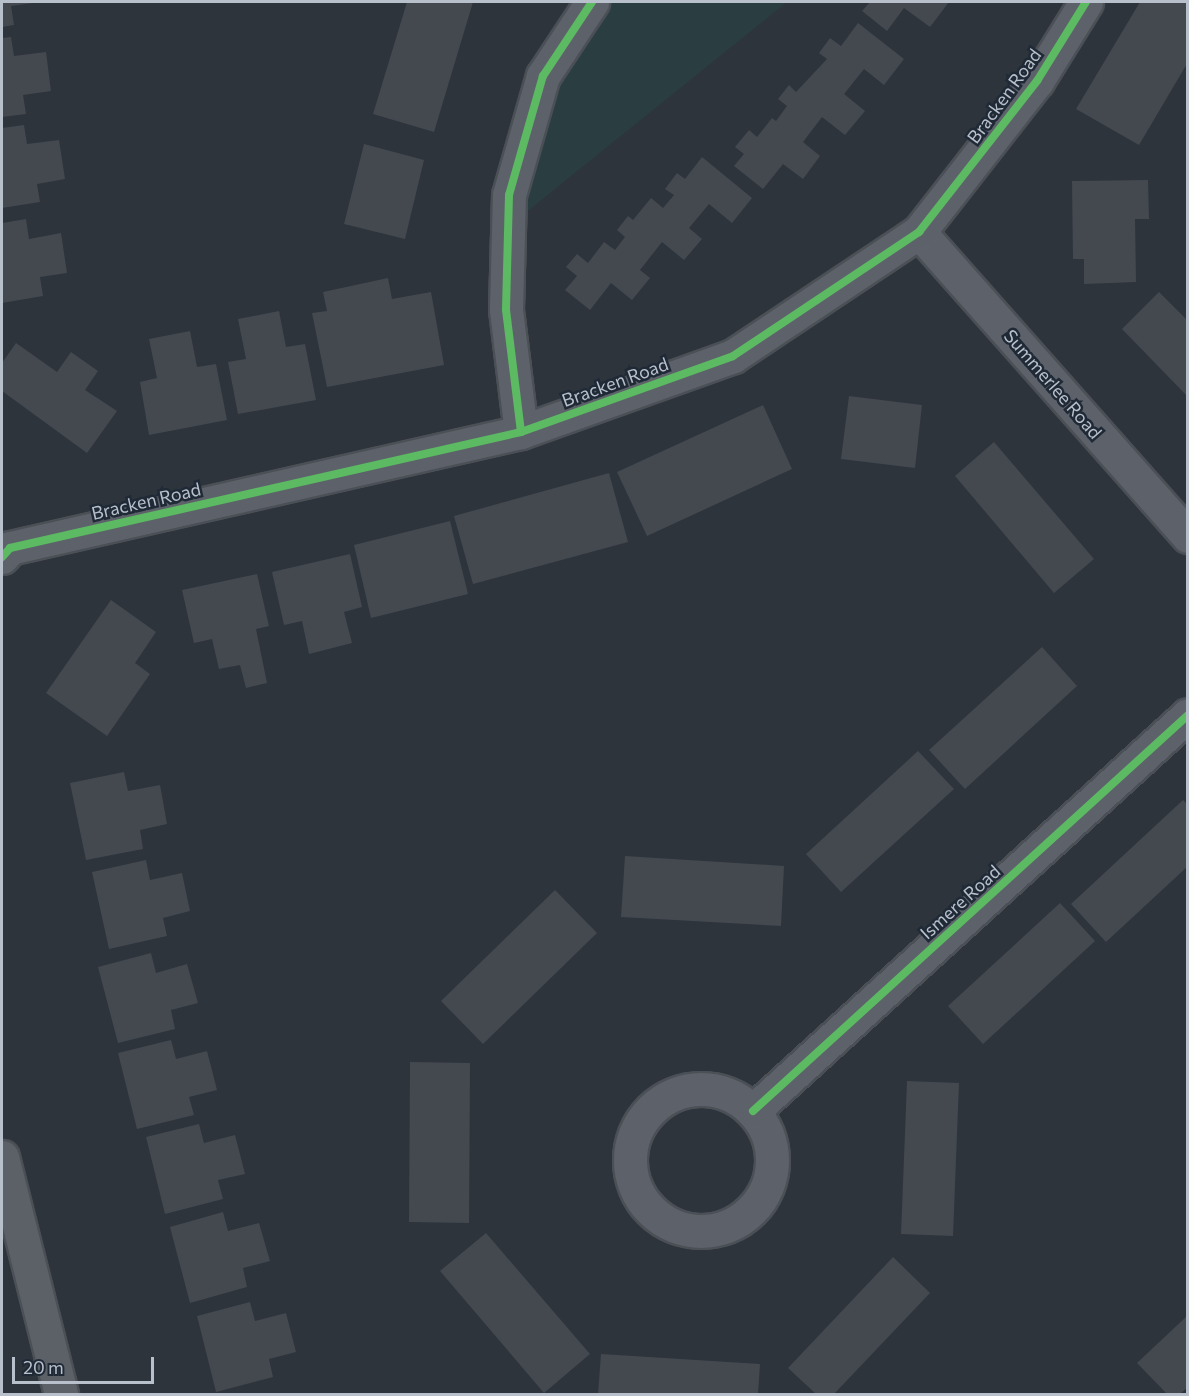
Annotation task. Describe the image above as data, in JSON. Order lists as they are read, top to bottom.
{
  "streets": {
    "street": ["Bracken Road", "Summerlee Road", "Ismere Road"]
  },
  "crossings": [
    ["Bracken Road", "Summerlee Road"]
  ],
  "scale_bar": "20 m"
}
